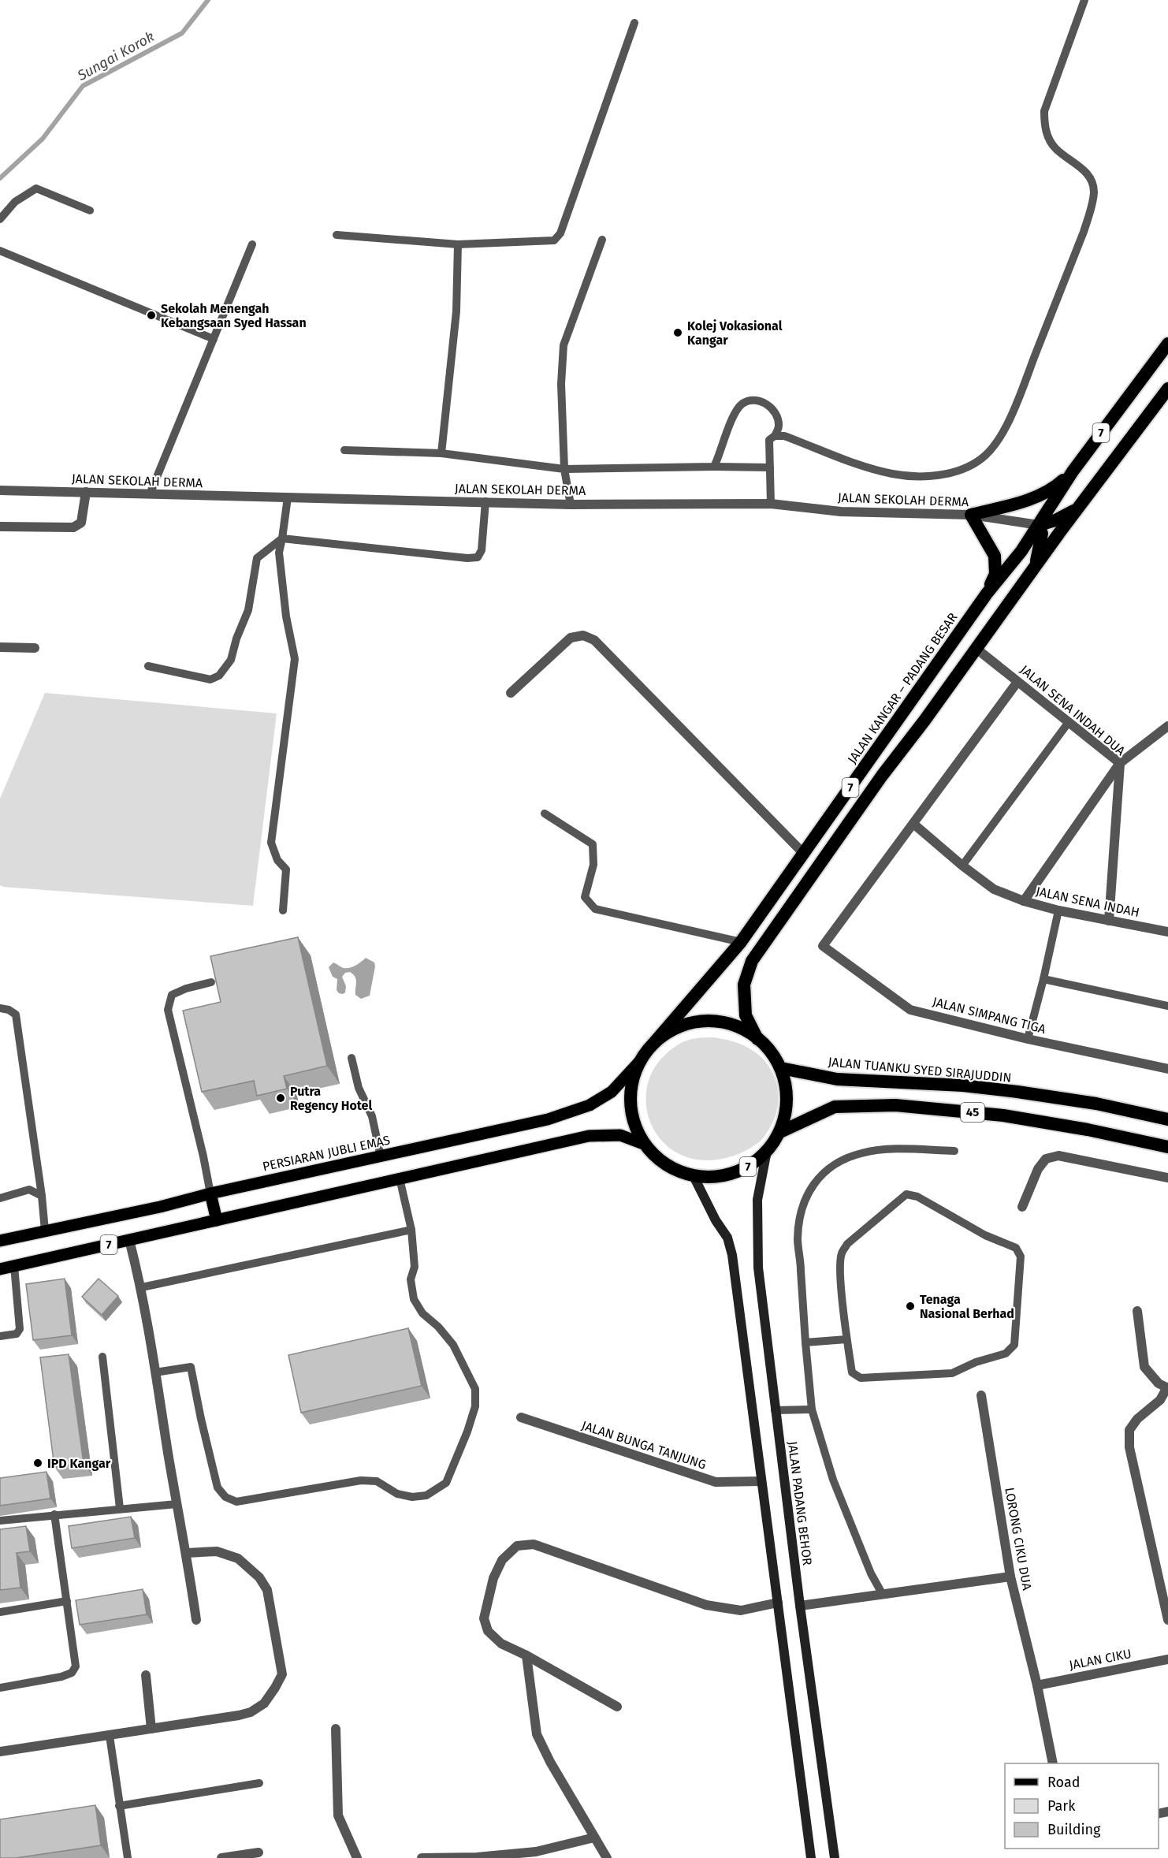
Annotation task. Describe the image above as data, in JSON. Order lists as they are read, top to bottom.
{
  "streets": {
    "highway": [
      "7",
      "JALAN KANGAR – PADANG BESAR",
      "JALAN TUANKU SYED SIRAJUDDIN",
      "45"
    ],
    "main road": ["PERSIARAN JUBLI EMAS", "JALAN PADANG BEHOR"],
    "street": [
      "JALAN SEKOLAH DERMA",
      "JALAN SENA INDAH DUA",
      "JALAN SENA INDAH",
      "JALAN SIMPANG TIGA",
      "JALAN BUNGA TANJUNG",
      "LORONG CIKU DUA",
      "JALAN CIKU"
    ]
  },
  "crossings": [
    ["7", "JALAN KANGAR – PADANG BESAR"],
    ["7", "JALAN SENA INDAH DUA"],
    ["7", "JALAN TUANKU SYED SIRAJUDDIN"],
    ["7", "45"],
    ["7", "PERSIARAN JUBLI EMAS"],
    ["7", "JALAN PADANG BEHOR"],
    ["JALAN SEKOLAH DERMA", "JALAN KANGAR – PADANG BESAR"],
    ["JALAN KANGAR – PADANG BESAR", "JALAN TUANKU SYED SIRAJUDDIN"],
    ["JALAN KANGAR – PADANG BESAR", "45"],
    ["JALAN KANGAR – PADANG BESAR", "PERSIARAN JUBLI EMAS"],
    ["JALAN KANGAR – PADANG BESAR", "JALAN PADANG BEHOR"],
    ["JALAN SENA INDAH DUA", "JALAN SENA INDAH"],
    ["JALAN SENA INDAH", "JALAN SIMPANG TIGA"],
    ["JALAN TUANKU SYED SIRAJUDDIN", "45"],
    ["JALAN TUANKU SYED SIRAJUDDIN", "PERSIARAN JUBLI EMAS"],
    ["JALAN TUANKU SYED SIRAJUDDIN", "JALAN PADANG BEHOR"],
    ["45", "PERSIARAN JUBLI EMAS"],
    ["45", "JALAN PADANG BEHOR"],
    ["PERSIARAN JUBLI EMAS", "JALAN PADANG BEHOR"],
    ["LORONG CIKU DUA", "JALAN CIKU"]
  ],
  "water": ["Sungai Korok"],
  "places": [
    "Sekolah Menengah Kebangsaan Syed Hassan",
    "Kolej Vokasional Kangar",
    "Putra Regency Hotel",
    "Tenaga Nasional Berhad",
    "IPD Kangar"
  ],
  "legend": ["Road", "Park", "Building"]
}
